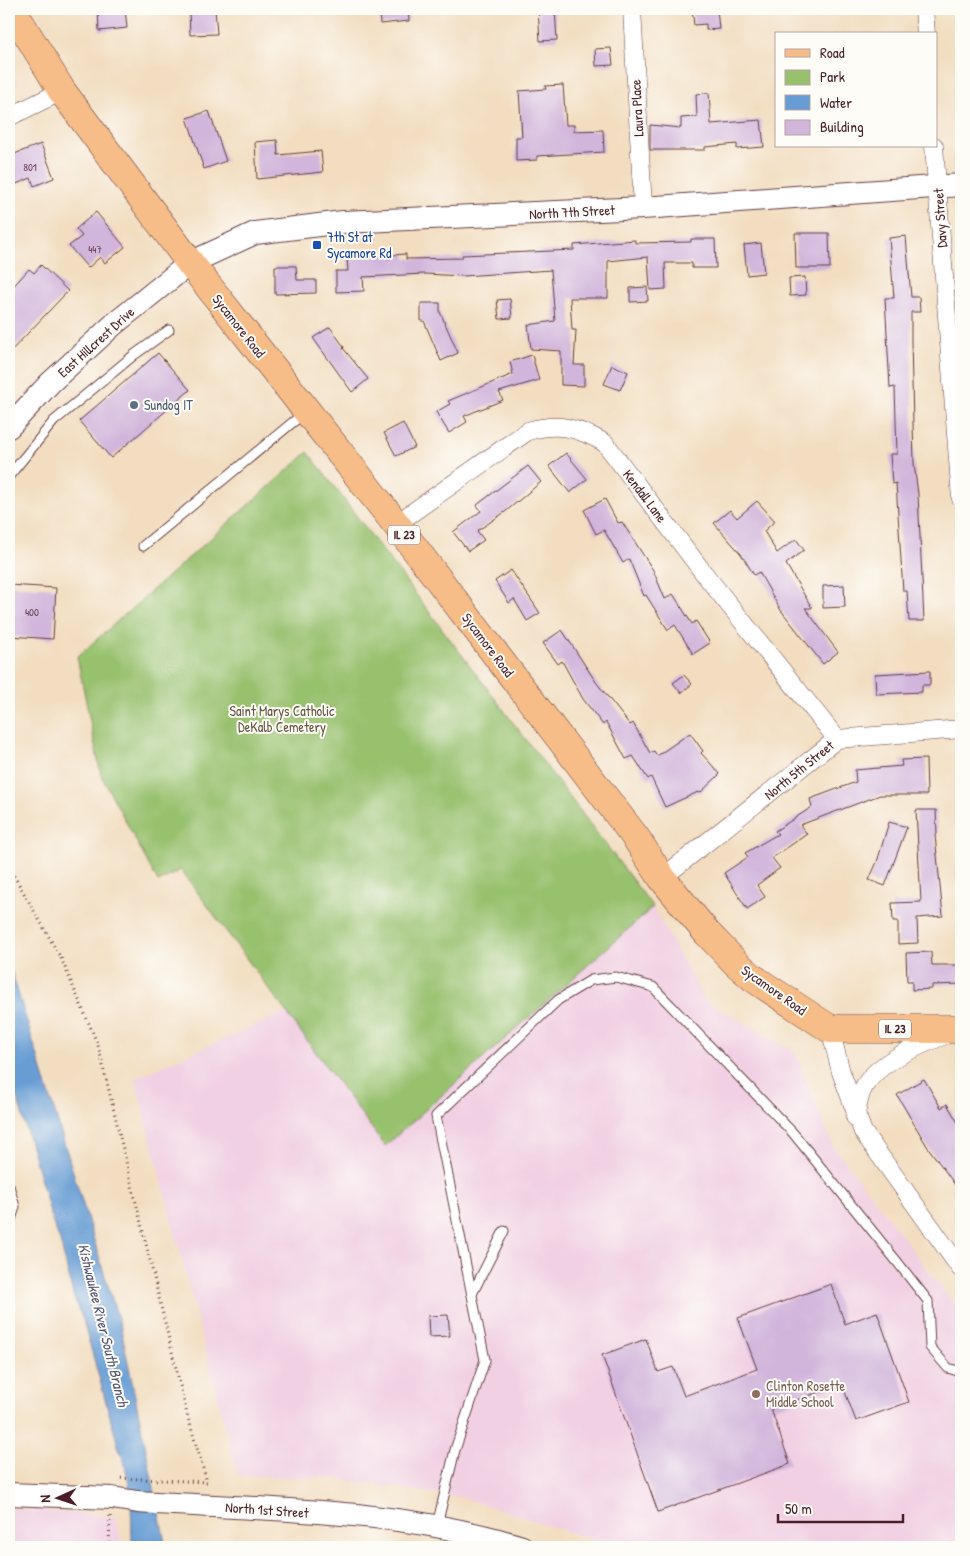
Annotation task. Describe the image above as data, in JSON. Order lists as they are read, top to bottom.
{
  "streets": {
    "main road": ["Sycamore Road", "IL 23"],
    "street": [
      "Laura Place",
      "North 7th Street",
      "Davy Street",
      "East Hillcrest Drive",
      "Kendall Lane",
      "North 5th Street",
      "North 1st Street"
    ]
  },
  "crossings": [
    ["Laura Place", "North 7th Street"],
    ["North 7th Street", "Davy Street"],
    ["North 7th Street", "Sycamore Road"],
    ["North 7th Street", "East Hillcrest Drive"],
    ["Sycamore Road", "East Hillcrest Drive"],
    ["Sycamore Road", "Kendall Lane"],
    ["Sycamore Road", "IL 23"],
    ["Sycamore Road", "North 5th Street"],
    ["Kendall Lane", "North 5th Street"]
  ],
  "water": ["Kishwaukee River South Branch"],
  "parks": ["Saint Marys Catholic DeKalb Cemetery"],
  "places": {
    "transit": ["7th St at Sycamore Rd"],
    "other": ["Sundog IT", "Clinton Rosette Middle School"]
  },
  "house_numbers": ["801", "447", "400"],
  "legend": [
    "Road",
    "Park",
    "Water",
    "Building"
  ],
  "scale_bar": "50 m",
  "north": "left"
}
